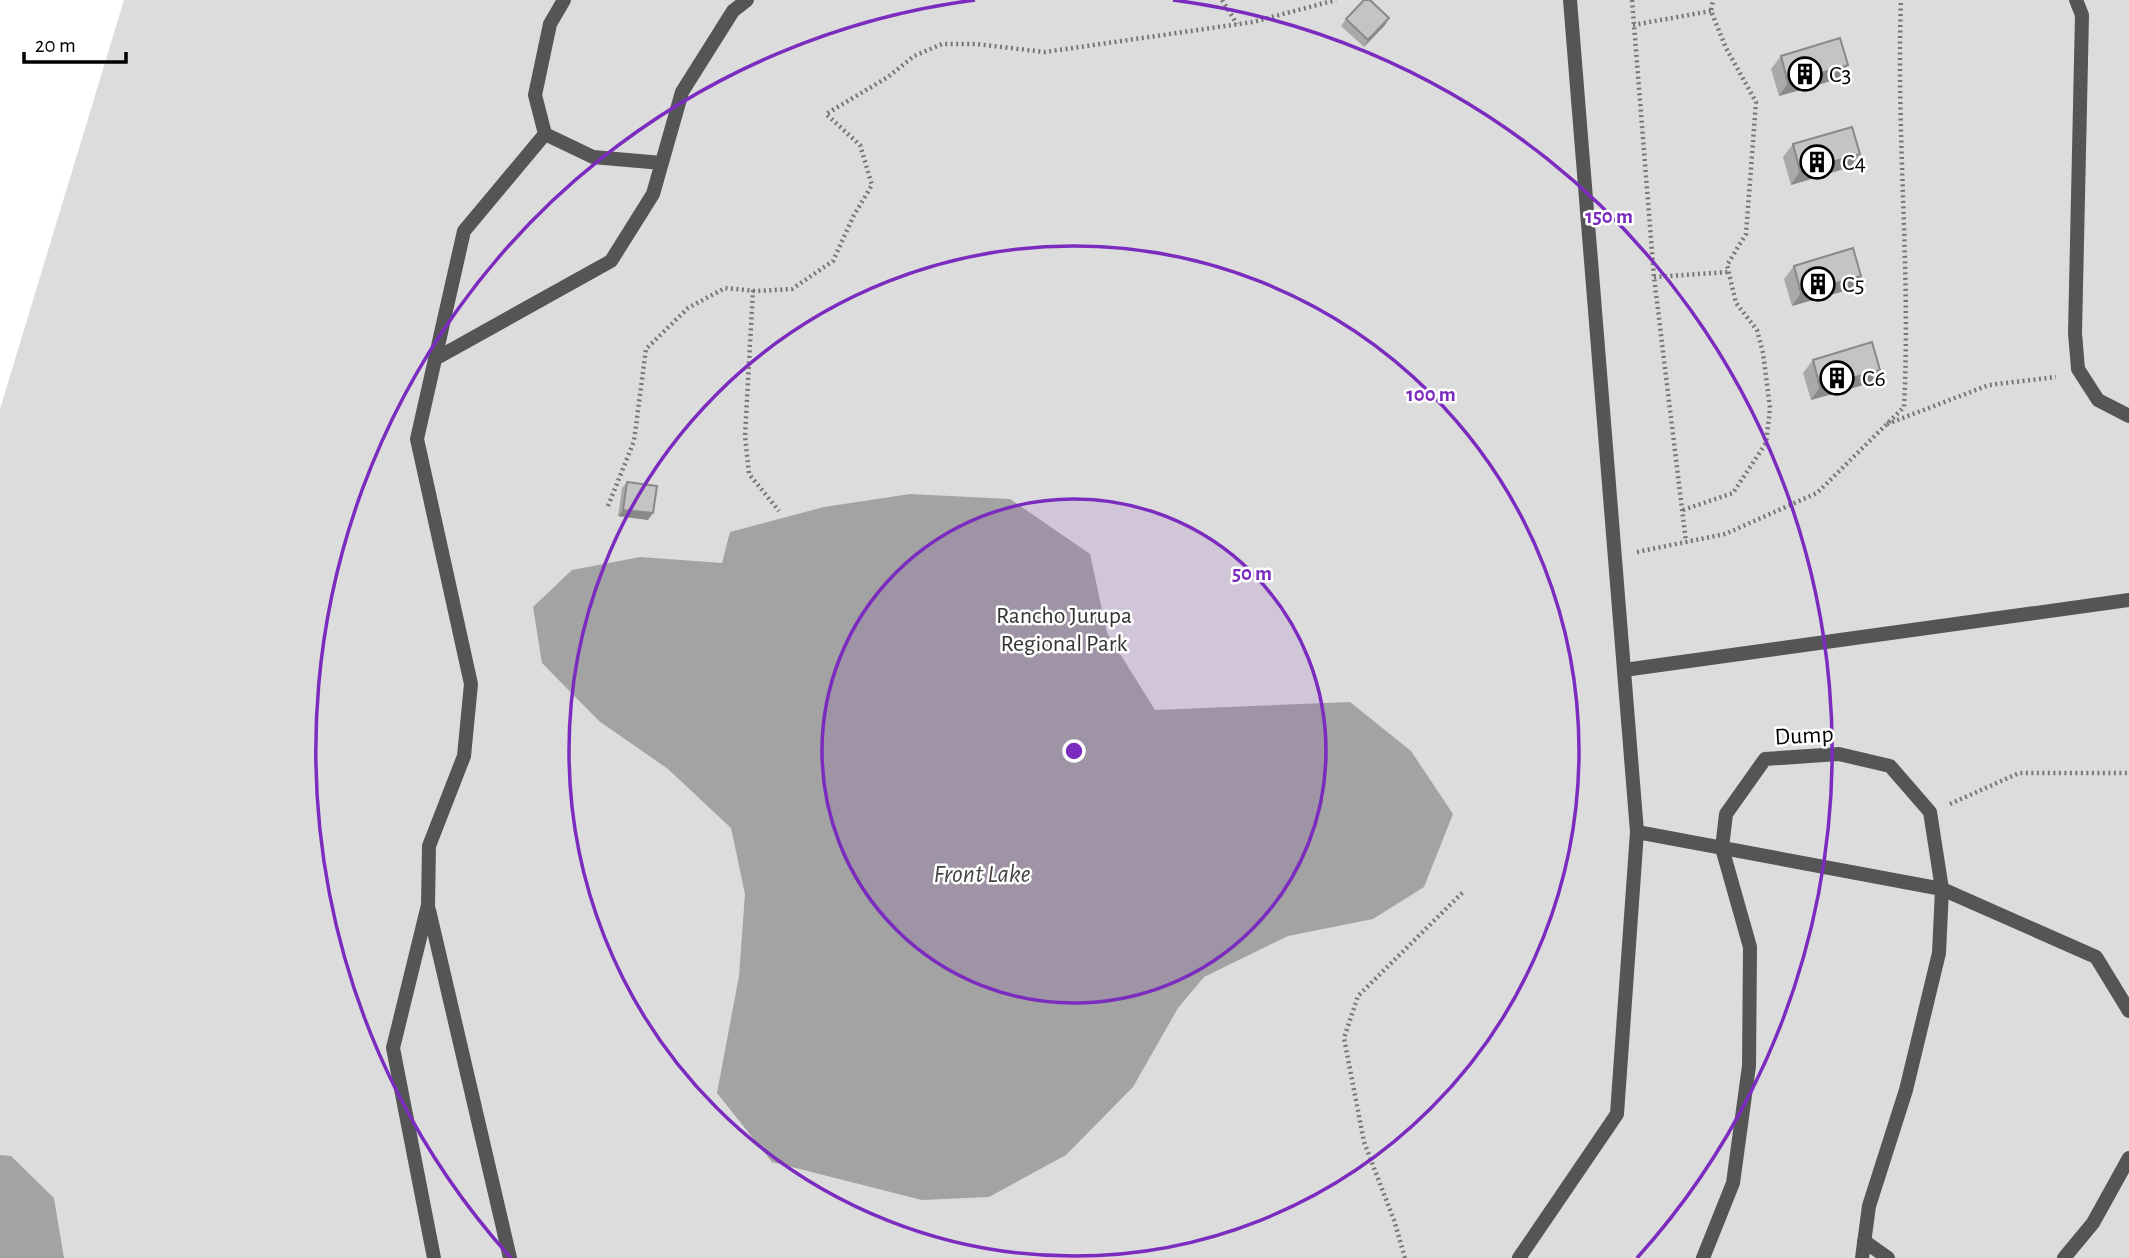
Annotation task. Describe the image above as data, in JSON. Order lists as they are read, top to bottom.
{
  "streets": {
    "lane": ["Dump"]
  },
  "water": ["Front Lake"],
  "parks": ["Rancho Jurupa Regional Park"],
  "places": {
    "building": [
      "C3",
      "C4",
      "C5",
      "C6"
    ]
  },
  "scale_bar": "20 m",
  "rings": ["150 m", "100 m", "50 m"]
}
